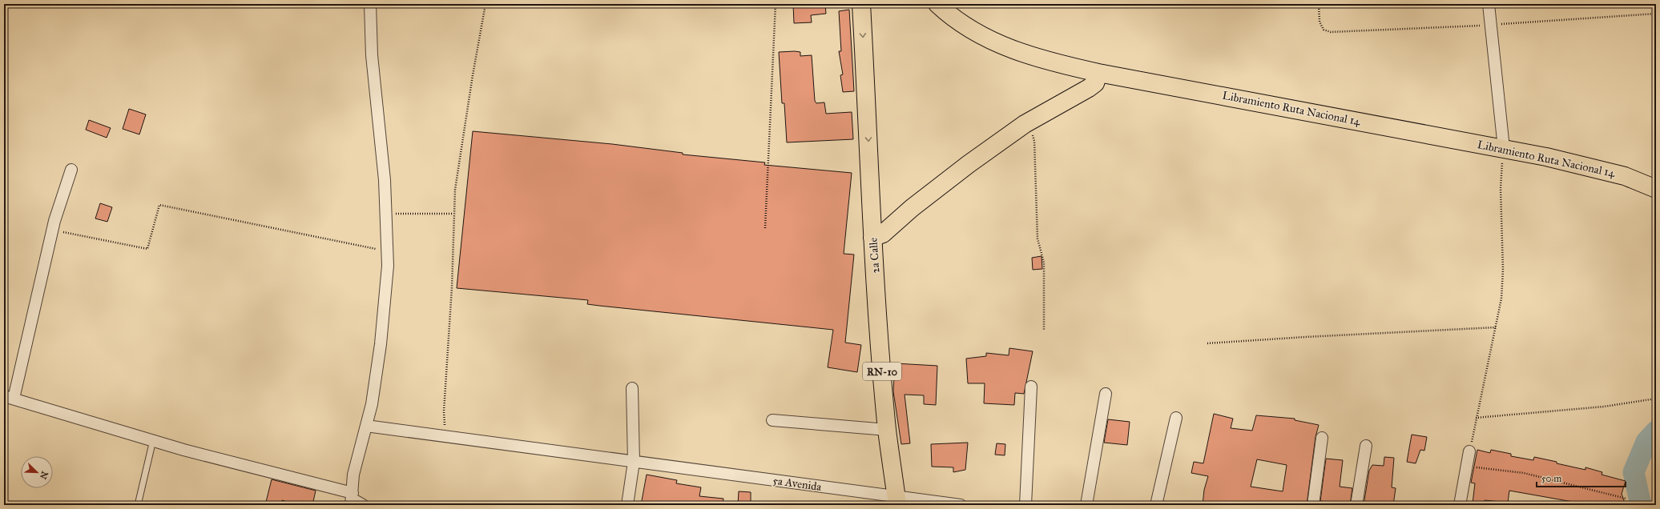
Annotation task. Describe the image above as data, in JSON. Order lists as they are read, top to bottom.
{
  "streets": {
    "main road": ["Libramiento Ruta Nacional 14", "2a Calle", "RN-10"],
    "street": ["5a Avenida"]
  },
  "crossings": [
    ["2a Calle", "5a Avenida"]
  ],
  "one_way": ["2a Calle"],
  "scale_bar": "50 m",
  "north": "bottom right"
}
